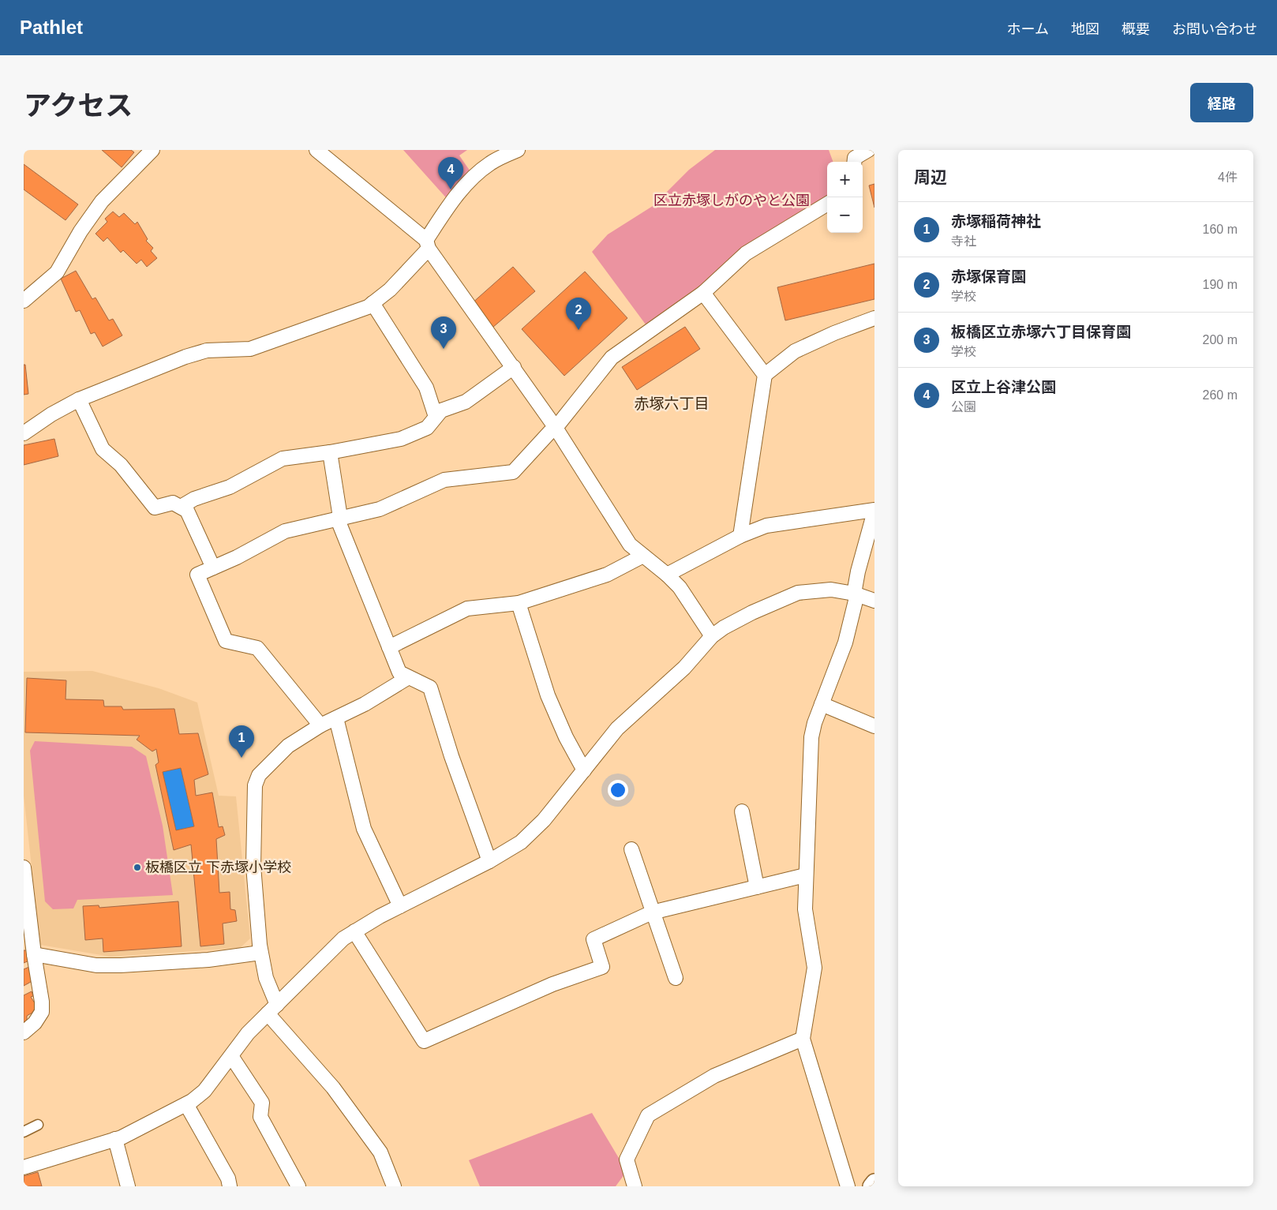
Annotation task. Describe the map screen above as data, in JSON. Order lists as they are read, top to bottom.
{
  "districts": ["赤塚六丁目"],
  "parks": ["区立赤塚しがのやと公園"],
  "places": ["板橋区立 下赤塚小学校"],
  "page": {
    "header": "Pathlet",
    "nav": [
      "ホーム",
      "地図",
      "概要",
      "お問い合わせ"
    ],
    "title": "アクセス",
    "buttons": "経路",
    "heading": ["周辺", "4件"],
    "pins": [
      "4",
      "2",
      "3",
      "1"
    ],
    "map_buttons": ["+", "−"],
    "list": [
      {
        "mark": "1",
        "name": "赤塚稲荷神社",
        "note": "寺社",
        "value": "160 m"
      },
      {
        "mark": "2",
        "name": "赤塚保育園",
        "note": "学校",
        "value": "190 m"
      },
      {
        "mark": "3",
        "name": "板橋区立赤塚六丁目保育園",
        "note": "学校",
        "value": "200 m"
      },
      {
        "mark": "4",
        "name": "区立上谷津公園",
        "note": "公園",
        "value": "260 m"
      }
    ]
  }
}
